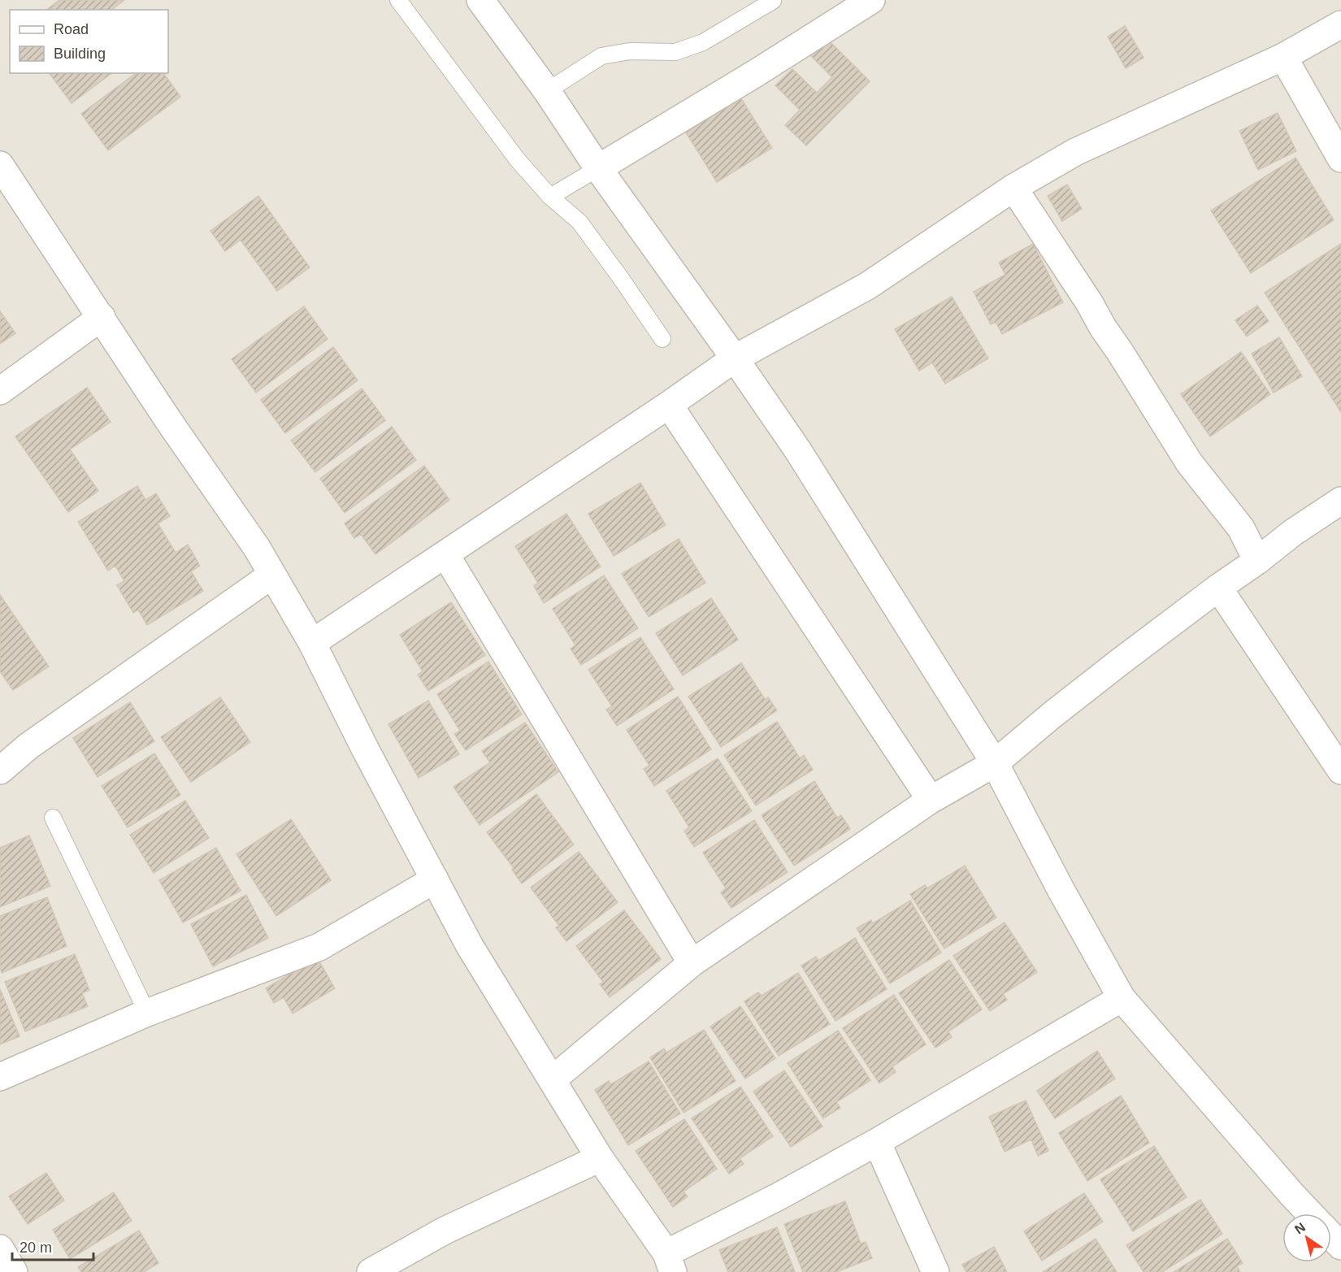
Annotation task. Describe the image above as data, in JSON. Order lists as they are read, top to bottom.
{
  "legend": ["Road", "Building"],
  "scale_bar": "20 m",
  "north": "top left"
}
